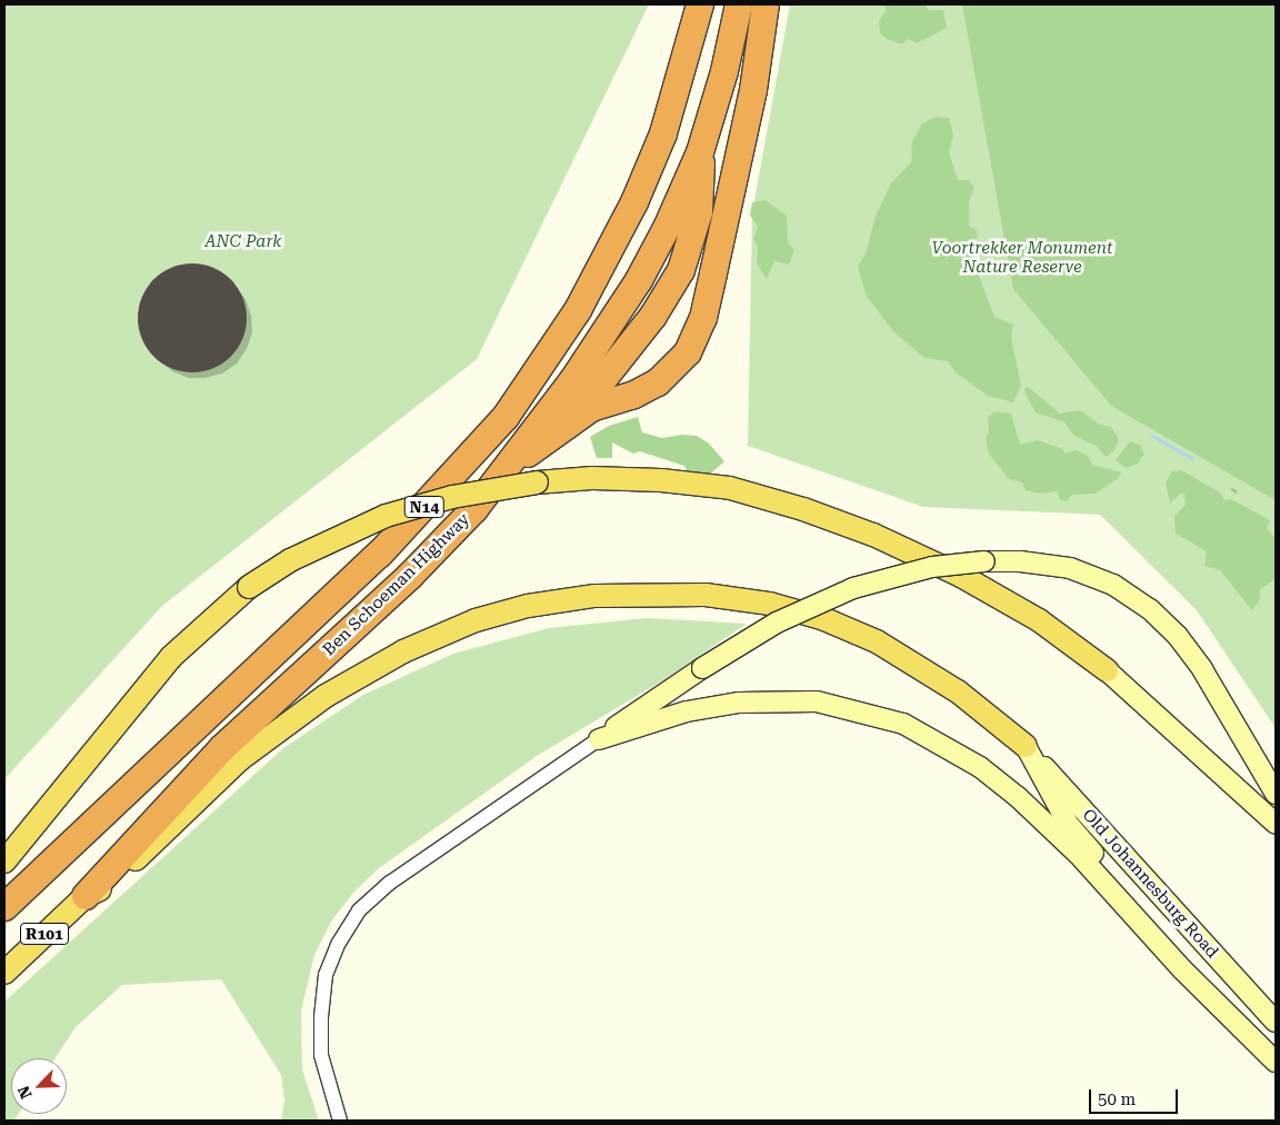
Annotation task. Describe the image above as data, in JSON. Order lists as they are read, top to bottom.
{
  "streets": {
    "highway": ["N14", "Ben Schoeman Highway"],
    "main road": ["Old Johannesburg Road", "R101"]
  },
  "parks": ["ANC Park", "Voortrekker Monument Nature Reserve"],
  "scale_bar": "50 m",
  "north": "bottom left"
}
